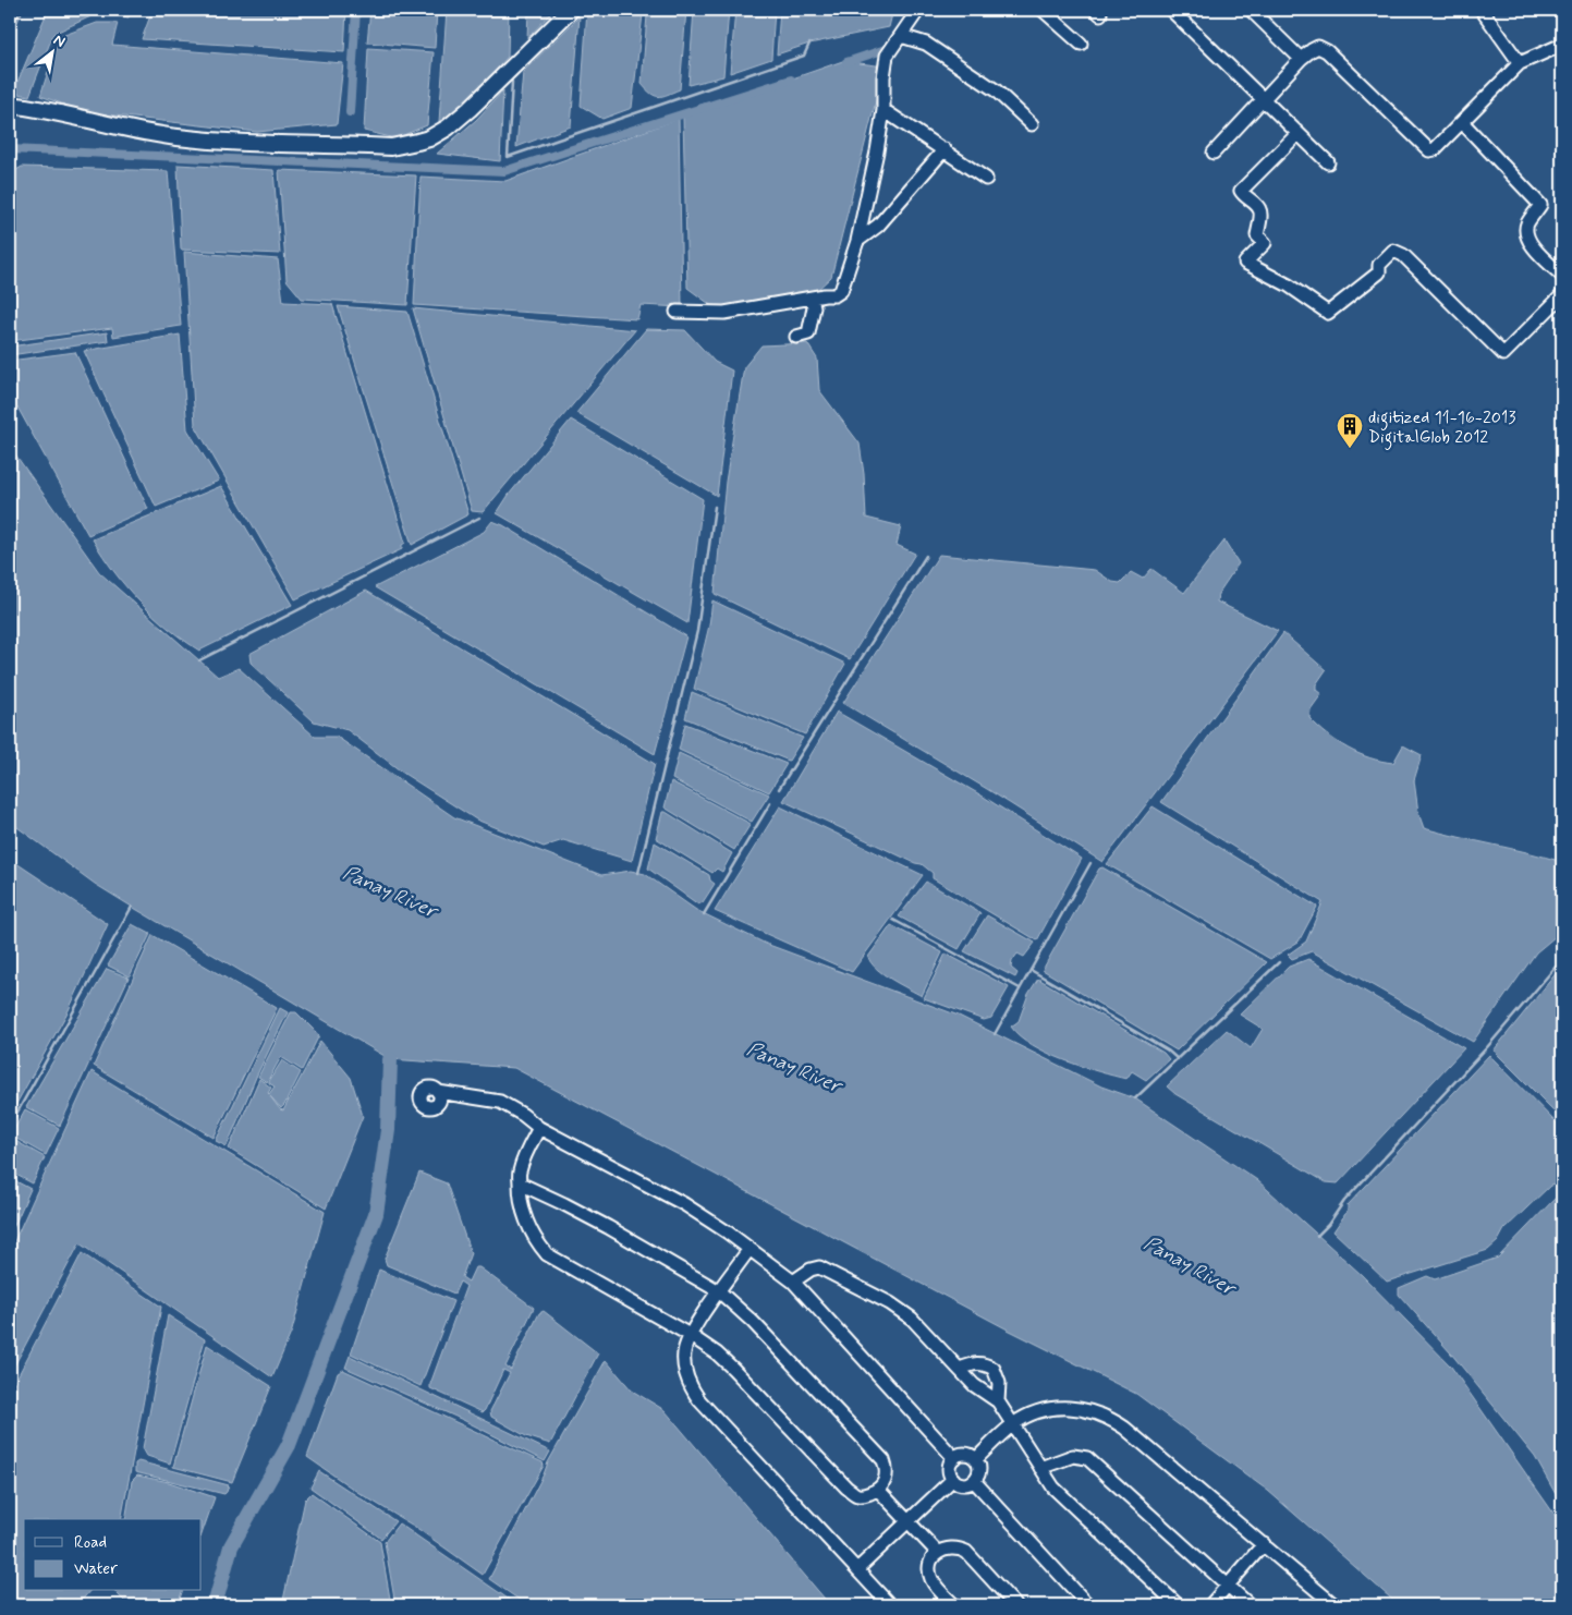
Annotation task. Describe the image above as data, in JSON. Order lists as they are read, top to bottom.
{
  "water": ["Panay River"],
  "places": {
    "building": ["digitized 11-16-2013 DigitalGlob 2012"]
  },
  "legend": ["Road", "Water"],
  "north": "top right"
}
